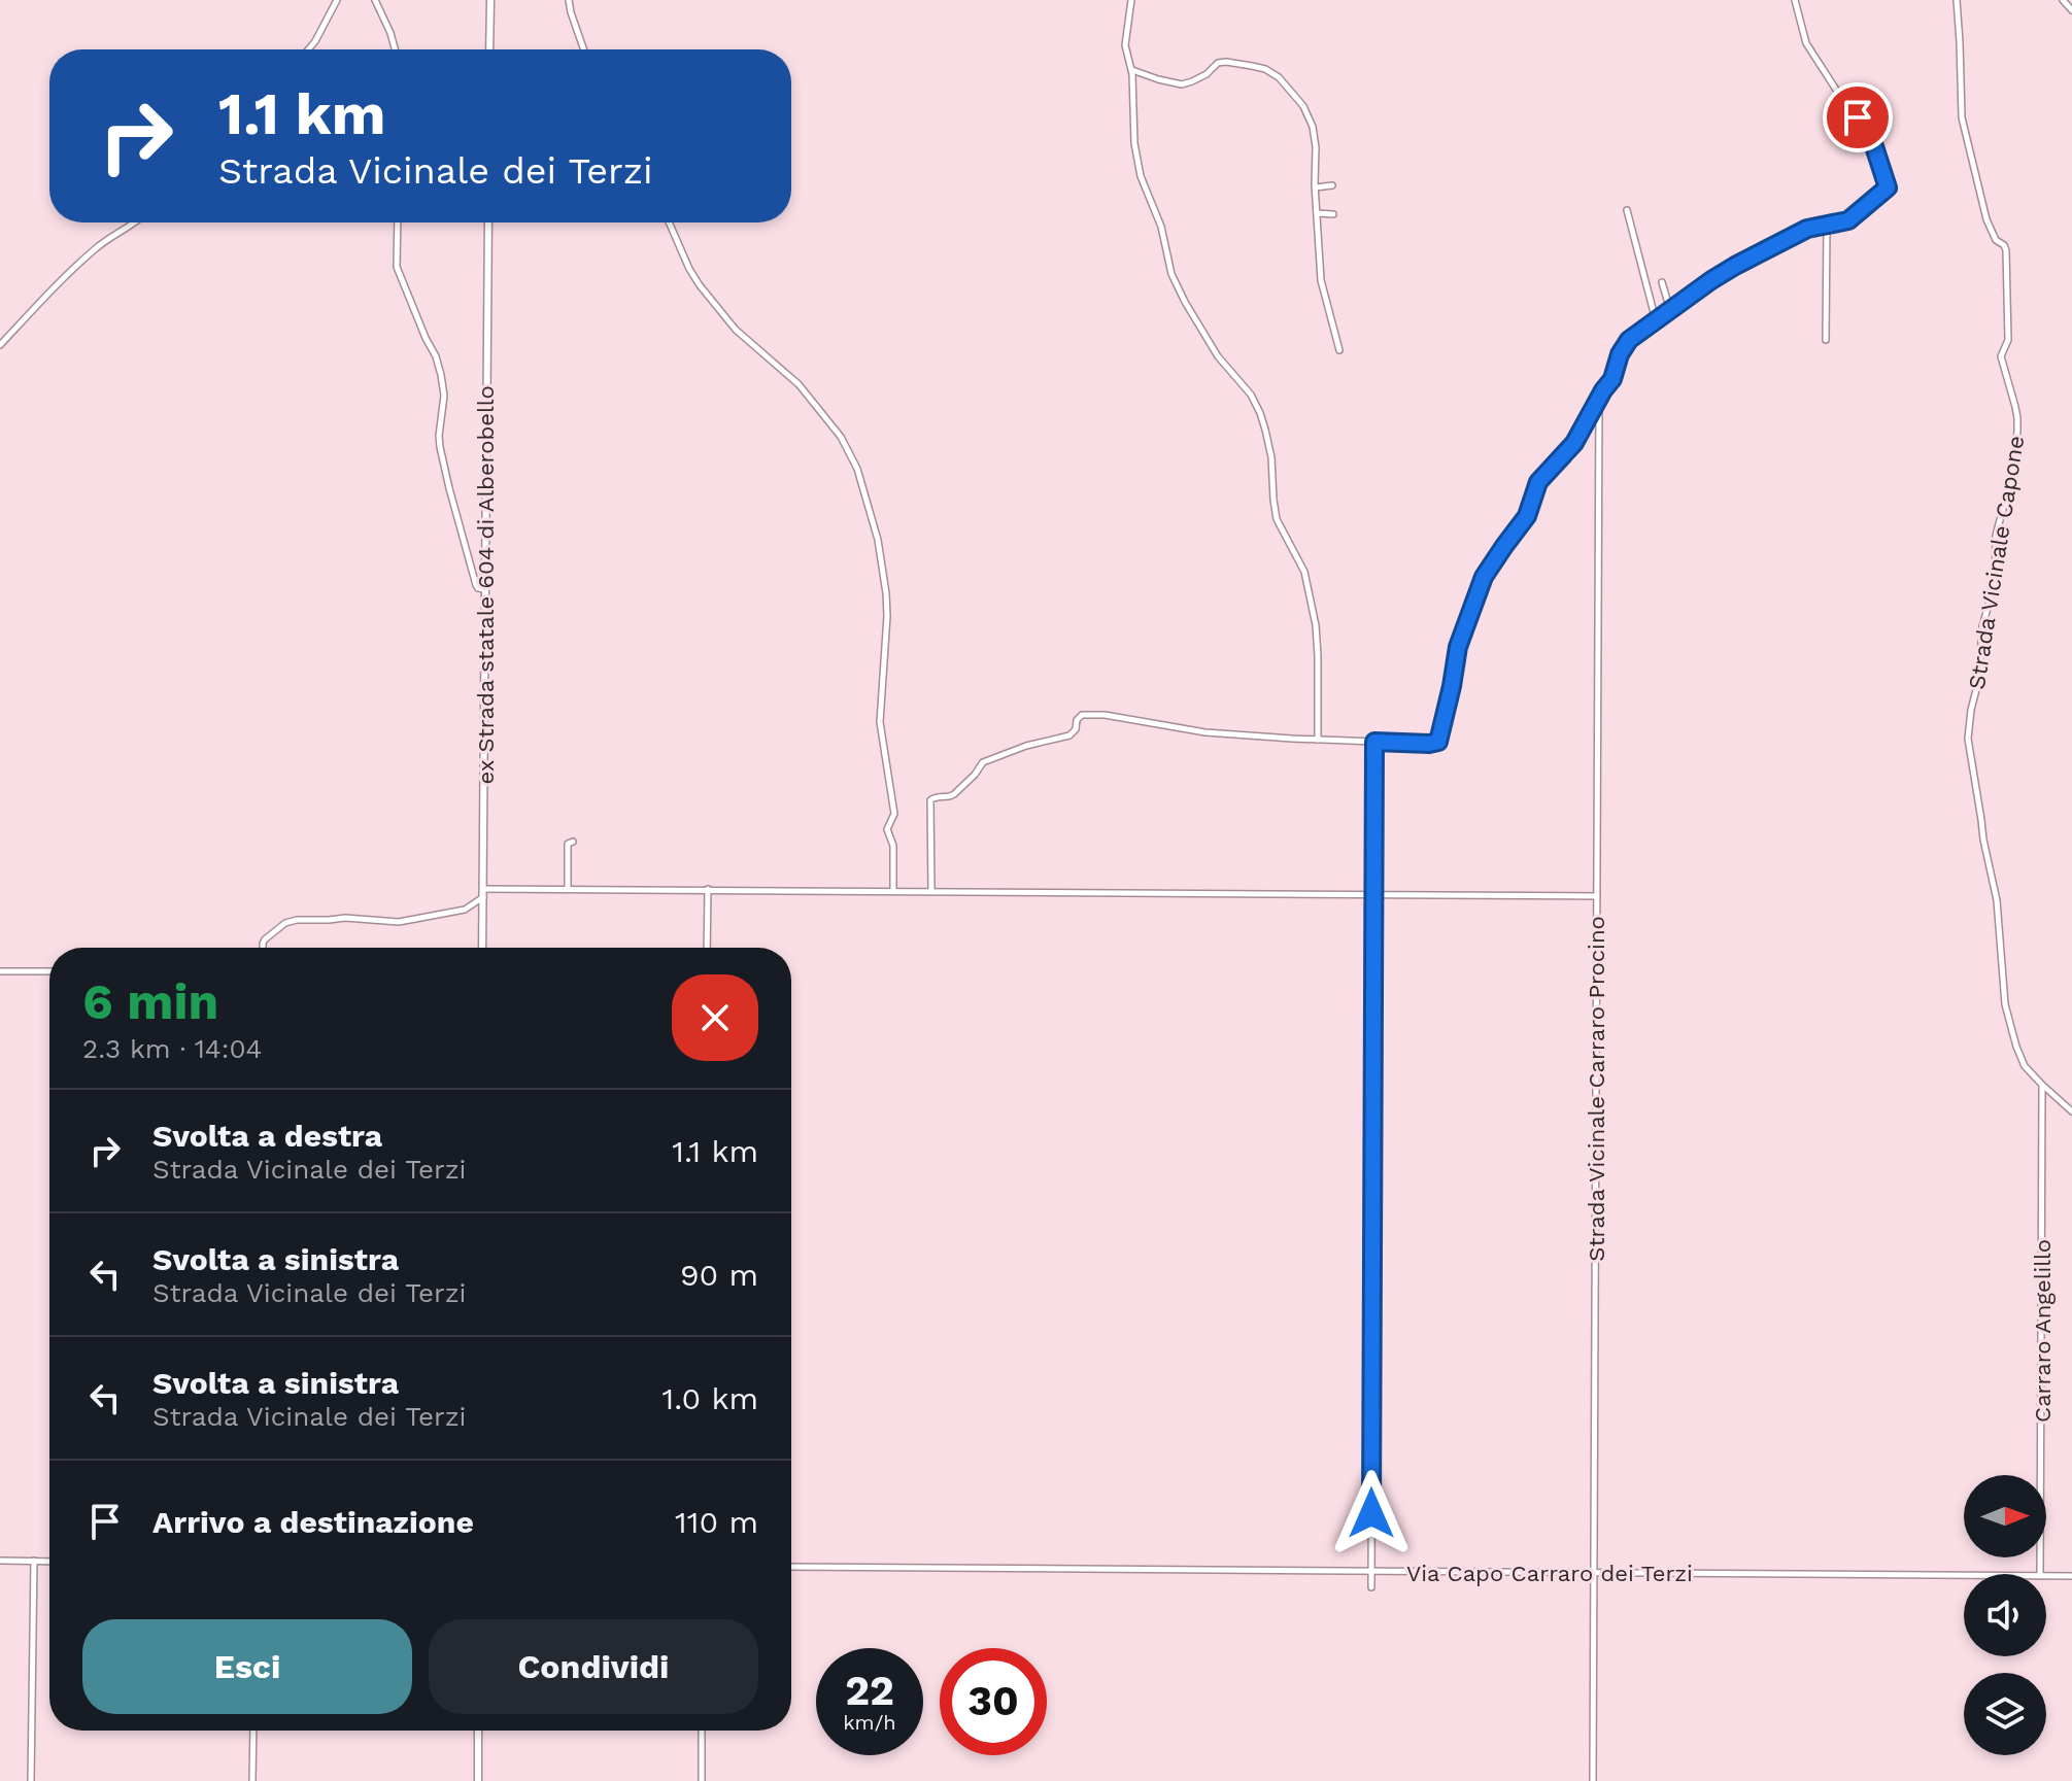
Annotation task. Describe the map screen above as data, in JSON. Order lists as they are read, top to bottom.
{
  "streets": {
    "main road": ["ex Strada statale 604 di Alberobello"],
    "street": [
      "Strada Vicinale Capone",
      "Strada Vicinale Carraro Procino",
      "Carraro Angelillo",
      "Via Capo Carraro dei Terzi"
    ]
  },
  "crossings": [
    ["Strada Vicinale Capone", "Carraro Angelillo"],
    ["Strada Vicinale Carraro Procino", "Via Capo Carraro dei Terzi"]
  ],
  "north": "right",
  "page": {
    "turn": ["1.1 km", "Strada Vicinale dei Terzi"],
    "heading": ["6 min", "2.3 km · 14:04"],
    "list": [
      {
        "name": "Svolta a destra",
        "note": "Strada Vicinale dei Terzi",
        "value": "1.1 km"
      },
      {
        "name": "Svolta a sinistra",
        "note": "Strada Vicinale dei Terzi",
        "value": "90 m"
      },
      {
        "name": "Svolta a sinistra",
        "note": "Strada Vicinale dei Terzi",
        "value": "1.0 km"
      },
      {
        "name": "Arrivo a destinazione",
        "value": "110 m"
      }
    ],
    "buttons": ["Esci", "Condividi"],
    "speed": "22 km/h",
    "limit": "30"
  }
}
